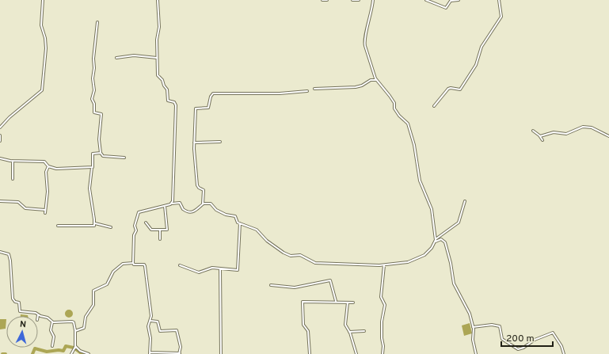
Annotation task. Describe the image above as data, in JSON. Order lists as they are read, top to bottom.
{
  "scale_bar": "200 m",
  "north": "top"
}
